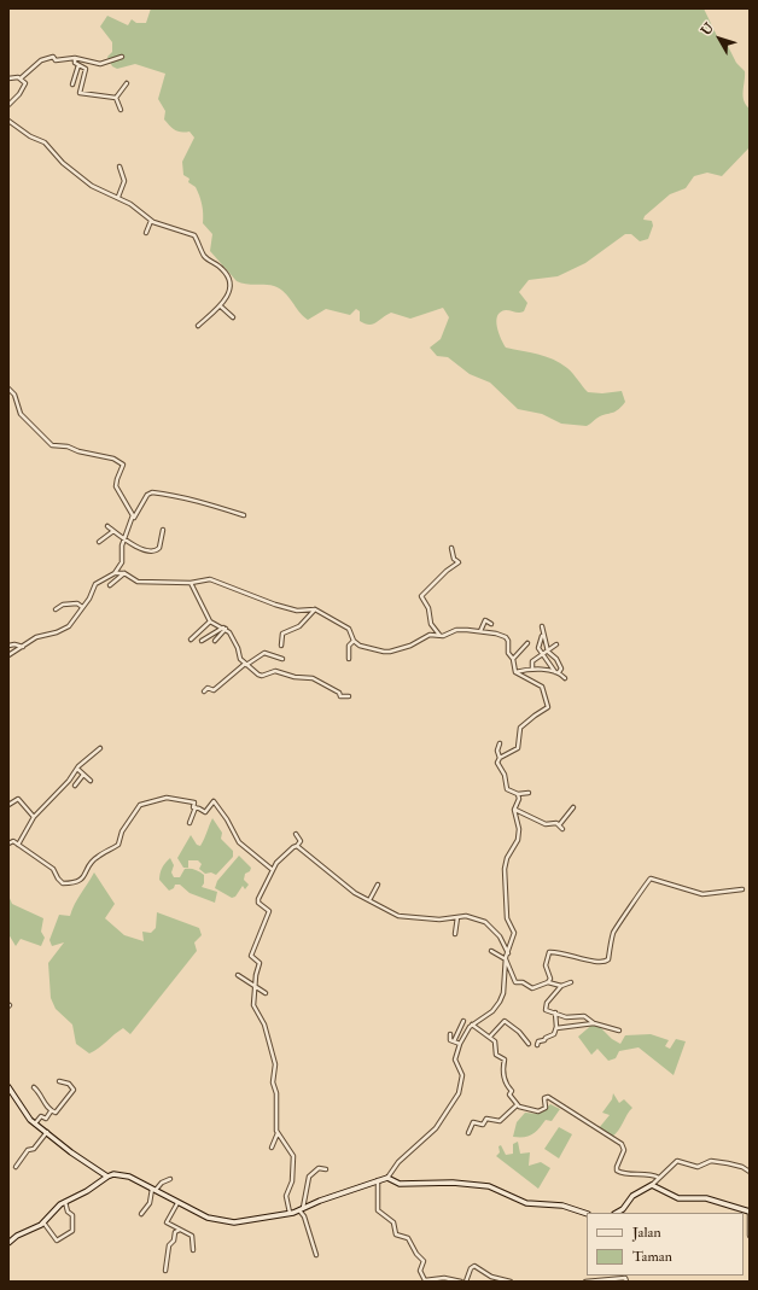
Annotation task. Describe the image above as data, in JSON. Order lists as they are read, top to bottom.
{
  "legend": ["Jalan", "Taman"],
  "north": "top left"
}
